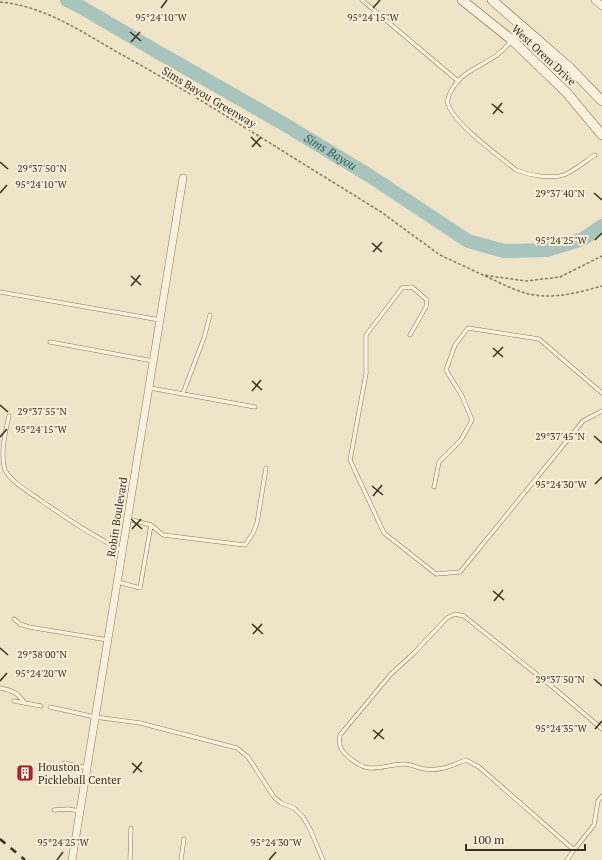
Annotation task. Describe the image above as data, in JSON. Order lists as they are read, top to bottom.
{
  "streets": {
    "main road": ["West Orem Drive"],
    "street": ["Robin Boulevard"],
    "path": ["Sims Bayou Greenway"]
  },
  "water": ["Sims Bayou"],
  "places": {
    "building": ["Houston Pickleball Center"]
  },
  "scale_bar": "100 m",
  "coordinates": [
    "95°24'10\"W",
    "95°24'15\"W",
    "29°37'50\"N",
    "29°37'40\"N",
    "95°24'25\"W",
    "29°37'55\"N",
    "29°37'45\"N",
    "95°24'30\"W",
    "29°38'00\"N",
    "95°24'20\"W",
    "95°24'35\"W"
  ]
}
